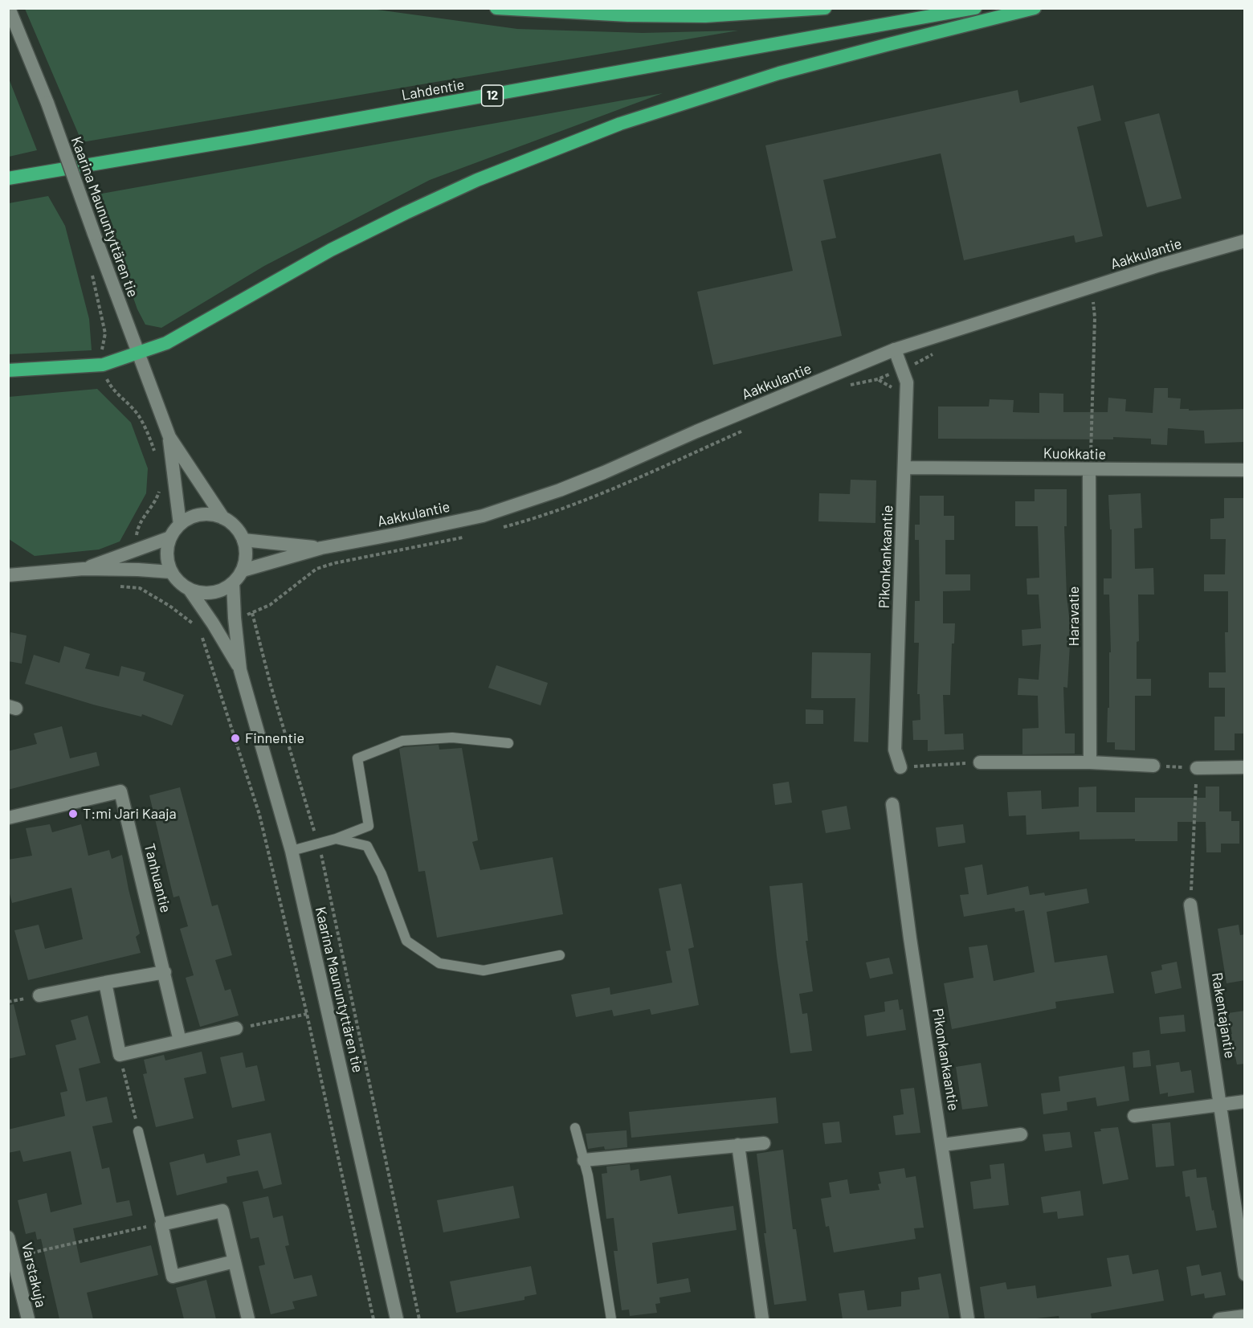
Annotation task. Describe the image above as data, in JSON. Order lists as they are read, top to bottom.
{
  "streets": {
    "highway": ["Lahdentie", "12"],
    "street": [
      "Kaarina Maununtyttären tie",
      "Aakkulantie",
      "Kuokkatie",
      "Pikonkankaantie",
      "Haravatie",
      "Tanhuantie",
      "Rakentajantie",
      "Varstakuja"
    ]
  },
  "crossings": [
    ["Kaarina Maununtyttären tie", "Aakkulantie"],
    ["Aakkulantie", "Pikonkankaantie"],
    ["Kuokkatie", "Pikonkankaantie"],
    ["Kuokkatie", "Haravatie"]
  ],
  "places": ["Finnentie", "T:mi Jari Kaaja"]
}
